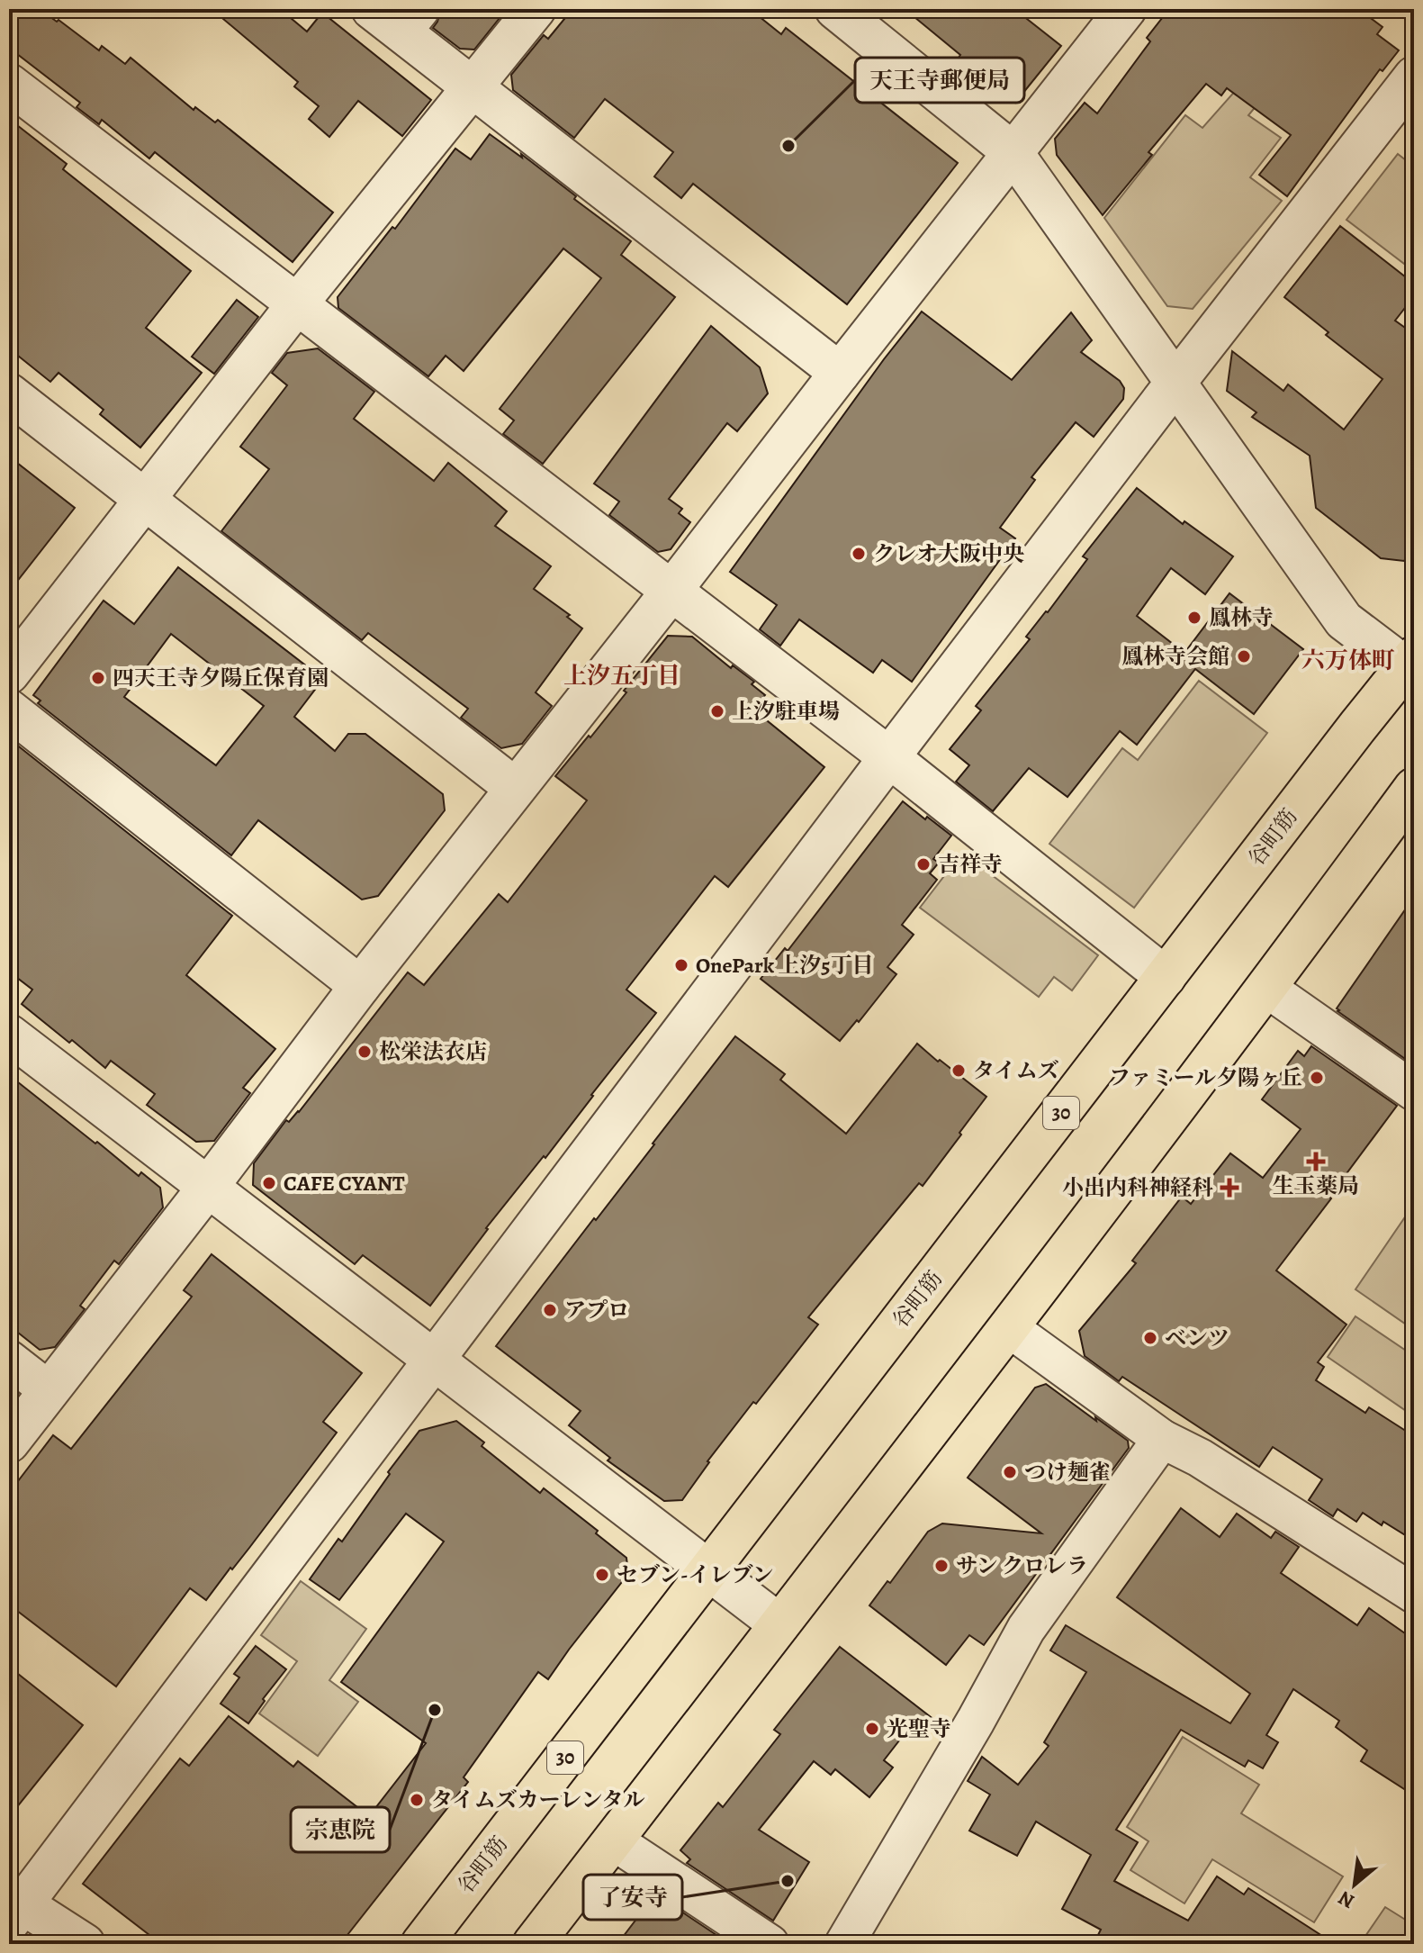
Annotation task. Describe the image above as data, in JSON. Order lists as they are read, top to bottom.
{
  "streets": {
    "main road": ["谷町筋", "30"]
  },
  "districts": ["六万体町", "上汐五丁目"],
  "places": {
    "other": [
      "天王寺郵便局",
      "クレオ大阪中央",
      "鳳林寺",
      "鳳林寺会館",
      "四天王寺夕陽丘保育園",
      "上汐駐車場",
      "吉祥寺",
      "OnePark 上汐5丁目",
      "松栄法衣店",
      "タイムズ",
      "ファミール夕陽ヶ丘",
      "CAFE CYANT",
      "アプロ",
      "ベンツ",
      "つけ麺雀",
      "サン クロレラ",
      "セブン-イレブン",
      "宗恵院",
      "光聖寺",
      "タイムズカーレンタル",
      "了安寺"
    ],
    "health": ["生玉薬局", "小出内科神経科"]
  },
  "north": "bottom left"
}
